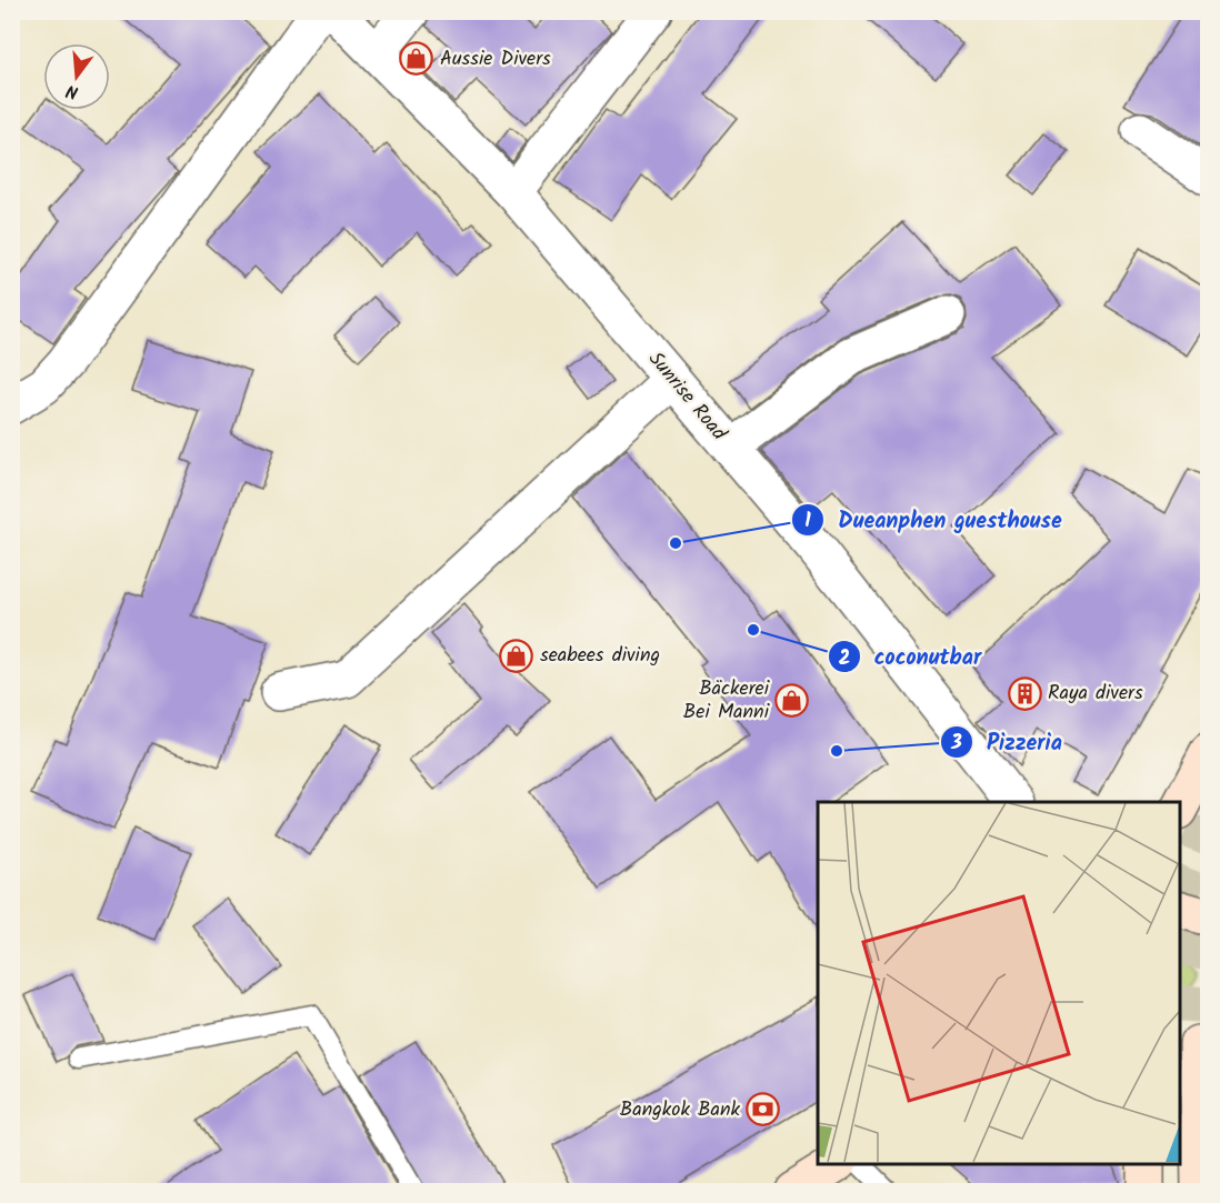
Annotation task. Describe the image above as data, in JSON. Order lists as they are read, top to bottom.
{
  "streets": {
    "street": ["Sunrise Road"]
  },
  "places": {
    "shop": ["Aussie Divers", "seabees diving", "Bäckerei Bei Manni"],
    "other": ["Dueanphen guesthouse", "coconutbar", "Pizzeria"],
    "building": ["Raya divers"],
    "bank": ["Bangkok Bank"]
  },
  "north": "bottom"
}
